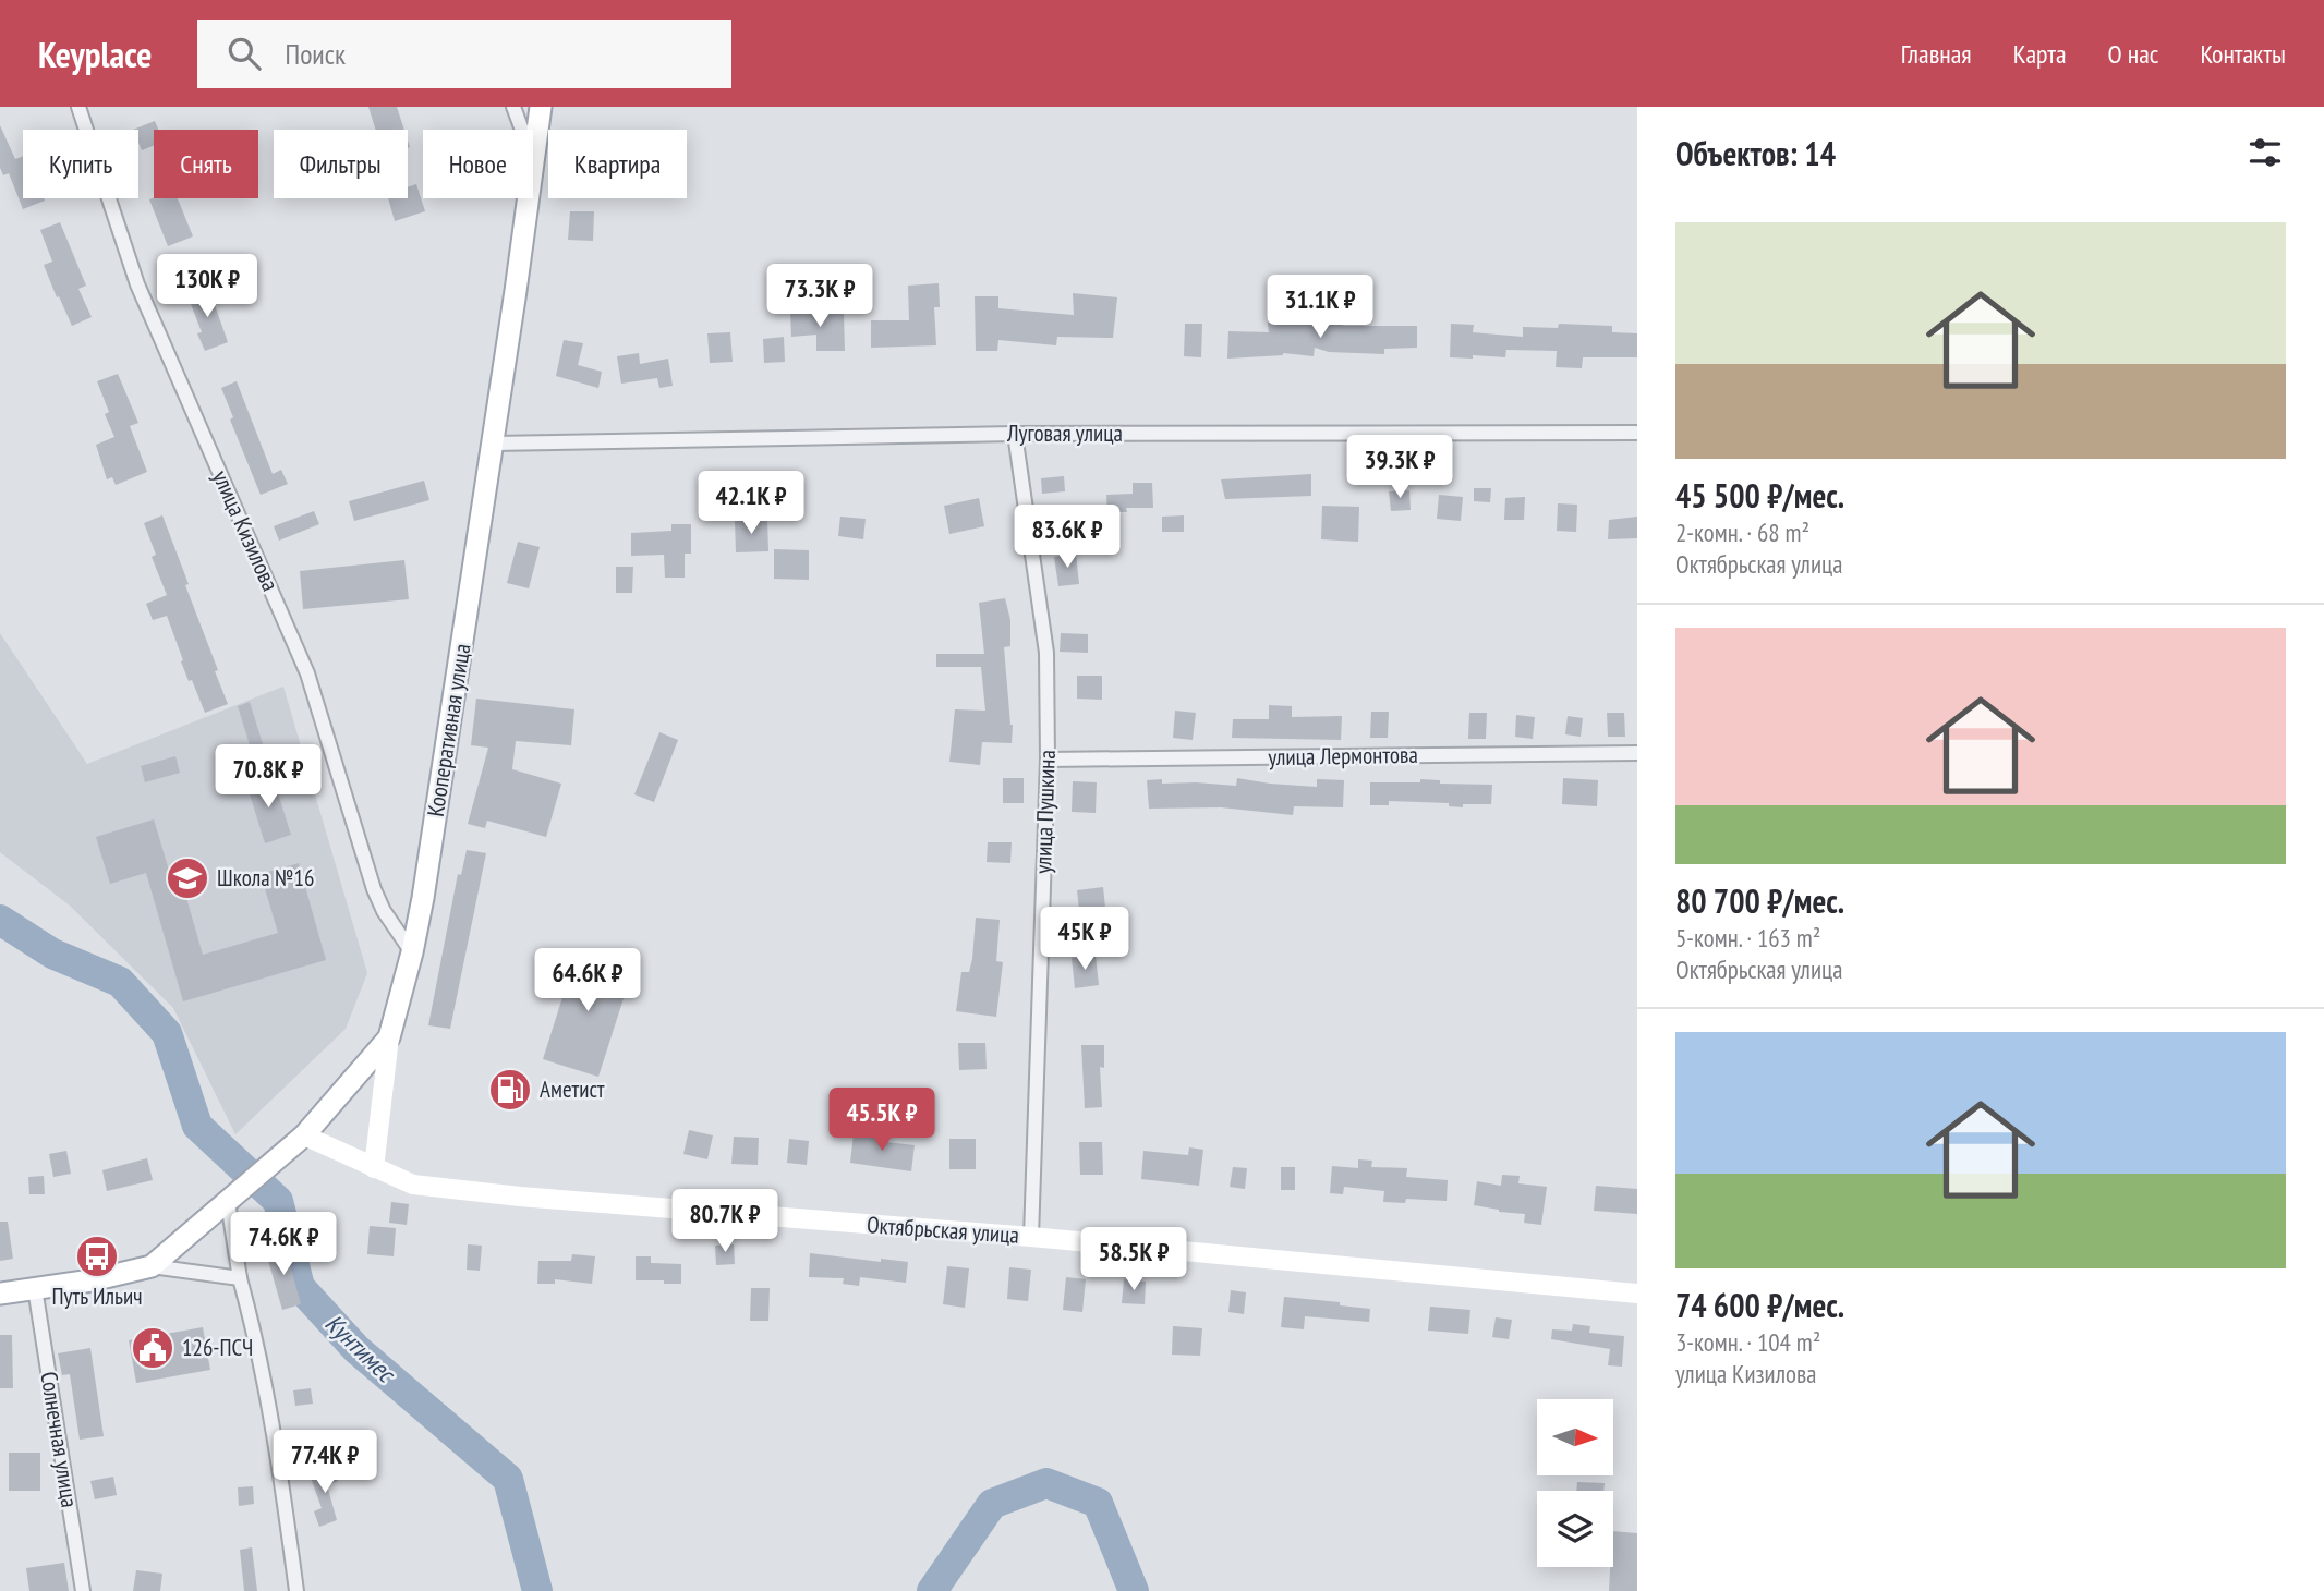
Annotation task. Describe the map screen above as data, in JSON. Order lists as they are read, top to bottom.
{
  "streets": {
    "main road": ["Кооперативная улица"],
    "street": [
      "Луговая улица",
      "улица Кизилова",
      "улица Лермонтова",
      "улица Пушкина",
      "Октябрьская улица",
      "Солнечная улица"
    ]
  },
  "crossings": [
    ["Луговая улица", "Кооперативная улица"],
    ["Луговая улица", "улица Пушкина"],
    ["улица Кизилова", "Кооперативная улица"],
    ["Кооперативная улица", "Октябрьская улица"],
    ["улица Лермонтова", "улица Пушкина"],
    ["улица Пушкина", "Октябрьская улица"]
  ],
  "water": ["Кунтимес"],
  "places": {
    "school or university": ["Школа №16"],
    "fuel station": ["Аметист"],
    "bus stop": ["Путь Ильич"],
    "public building": ["126-ПСЧ"]
  },
  "north": "right",
  "page": {
    "header": "Keyplace",
    "search": "Поиск",
    "nav": [
      "Главная",
      "Карта",
      "О нас",
      "Контакты"
    ],
    "heading": "Объектов: 14",
    "chip": [
      "Купить",
      "Снять",
      "Фильтры",
      "Новое",
      "Квартира"
    ],
    "list": [
      {
        "name": "45 500 ₽/мес.",
        "note": "2-комн. · 68 m² · Октябрьская улица"
      },
      {
        "name": "80 700 ₽/мес.",
        "note": "5-комн. · 163 m² · Октябрьская улица"
      },
      {
        "name": "74 600 ₽/мес.",
        "note": "3-комн. · 104 m² · улица Кизилова"
      }
    ],
    "price": [
      "130K ₽",
      "73.3K ₽",
      "31.1K ₽",
      "39.3K ₽",
      "42.1K ₽",
      "83.6K ₽",
      "70.8K ₽",
      "45K ₽",
      "64.6K ₽",
      "45.5K ₽",
      "80.7K ₽",
      "74.6K ₽",
      "58.5K ₽",
      "77.4K ₽"
    ]
  }
}
